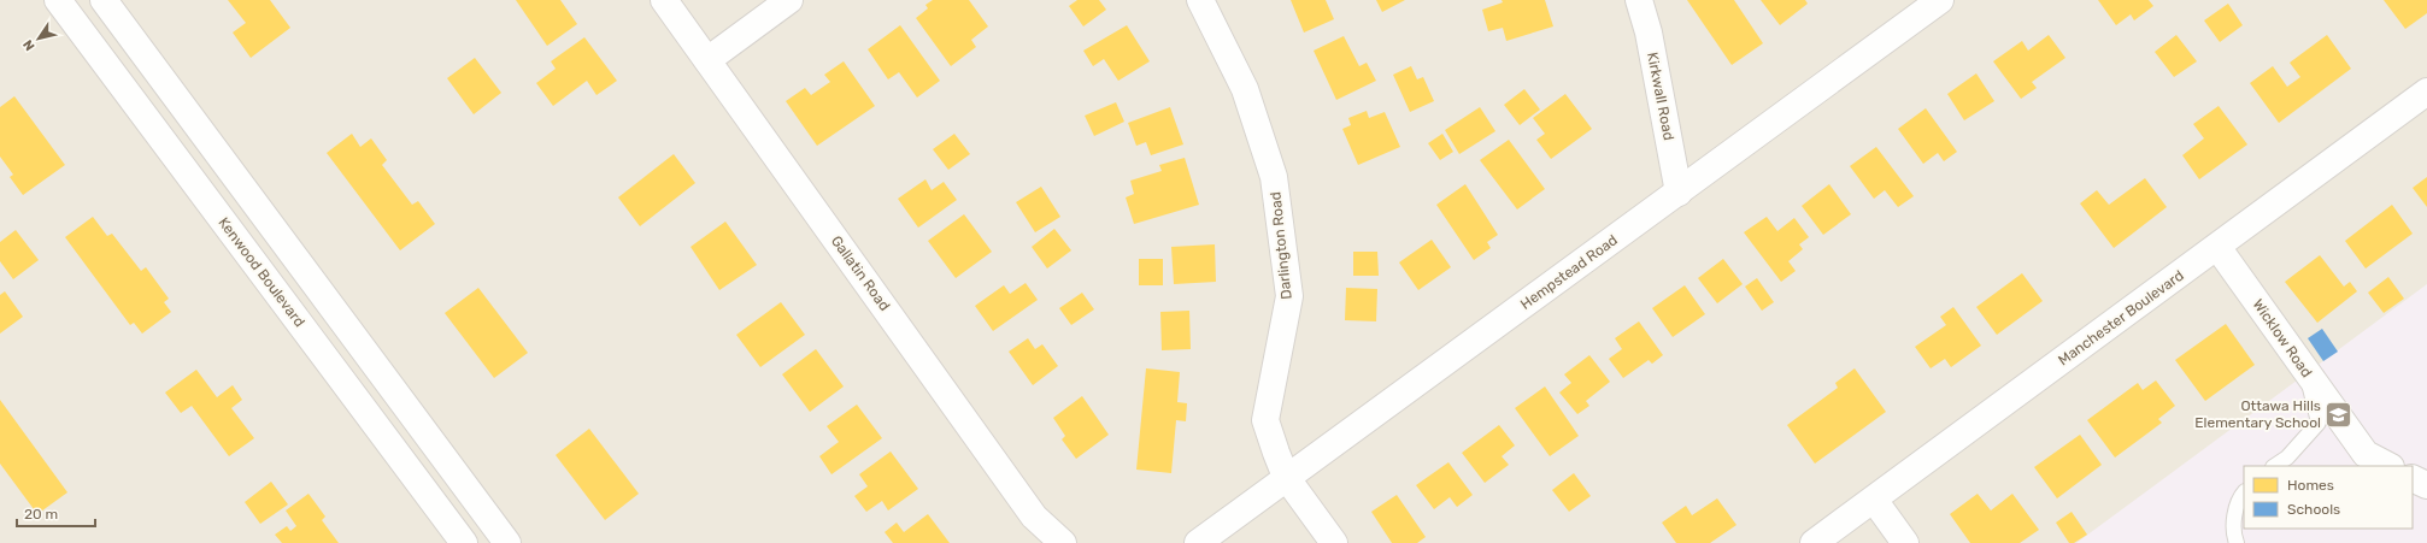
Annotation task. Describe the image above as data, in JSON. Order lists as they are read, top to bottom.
{
  "streets": {
    "street": [
      "Kirkwall Road",
      "Darlington Road",
      "Kenwood Boulevard",
      "Hempstead Road",
      "Gallatin Road",
      "Manchester Boulevard",
      "Wicklow Road"
    ]
  },
  "crossings": [
    ["Kirkwall Road", "Hempstead Road"],
    ["Darlington Road", "Hempstead Road"],
    ["Manchester Boulevard", "Wicklow Road"]
  ],
  "places": {
    "school or university": ["Ottawa Hills Elementary School"]
  },
  "legend": ["Homes", "Schools"],
  "scale_bar": "20 m",
  "north": "bottom left"
}
